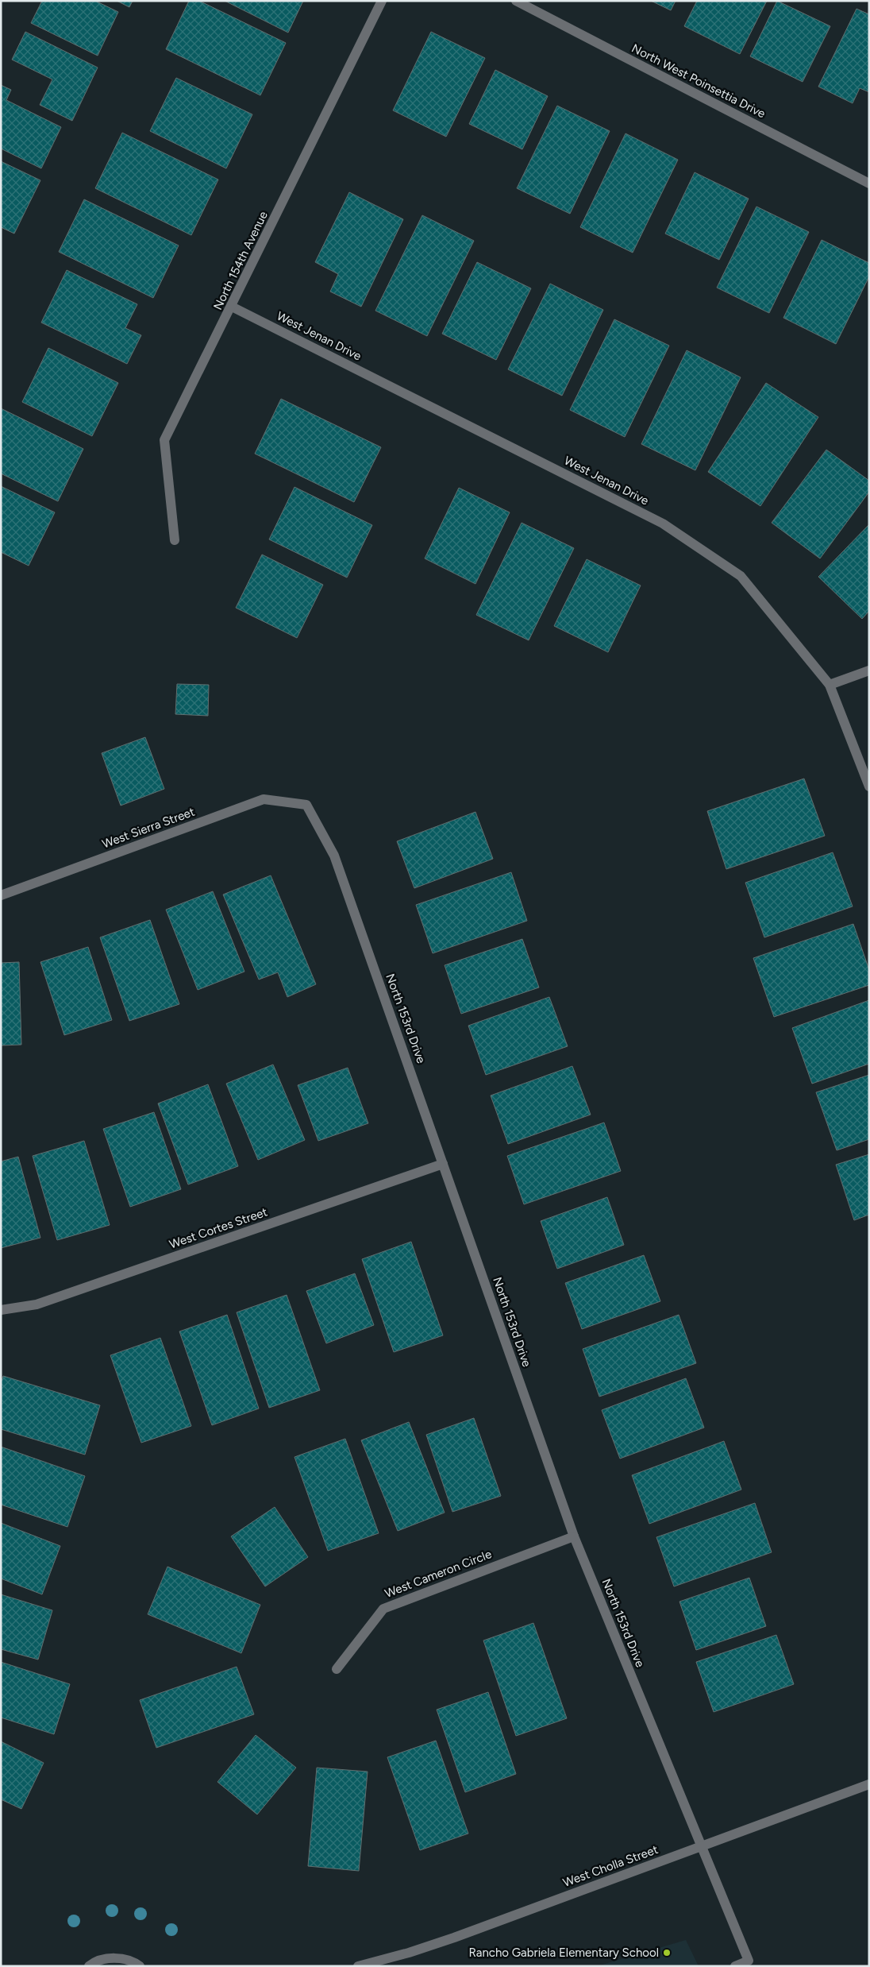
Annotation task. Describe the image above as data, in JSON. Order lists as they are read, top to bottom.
{
  "streets": {
    "street": [
      "North West Poinsettia Drive",
      "North 154th Avenue",
      "West Jenan Drive",
      "West Sierra Street",
      "North 153rd Drive",
      "West Cortes Street",
      "West Cameron Circle",
      "West Cholla Street"
    ]
  },
  "crossings": [
    ["North 154th Avenue", "West Jenan Drive"],
    ["West Sierra Street", "North 153rd Drive"],
    ["North 153rd Drive", "West Cortes Street"],
    ["North 153rd Drive", "West Cameron Circle"],
    ["North 153rd Drive", "West Cholla Street"]
  ],
  "places": ["Rancho Gabriela Elementary School"]
}
